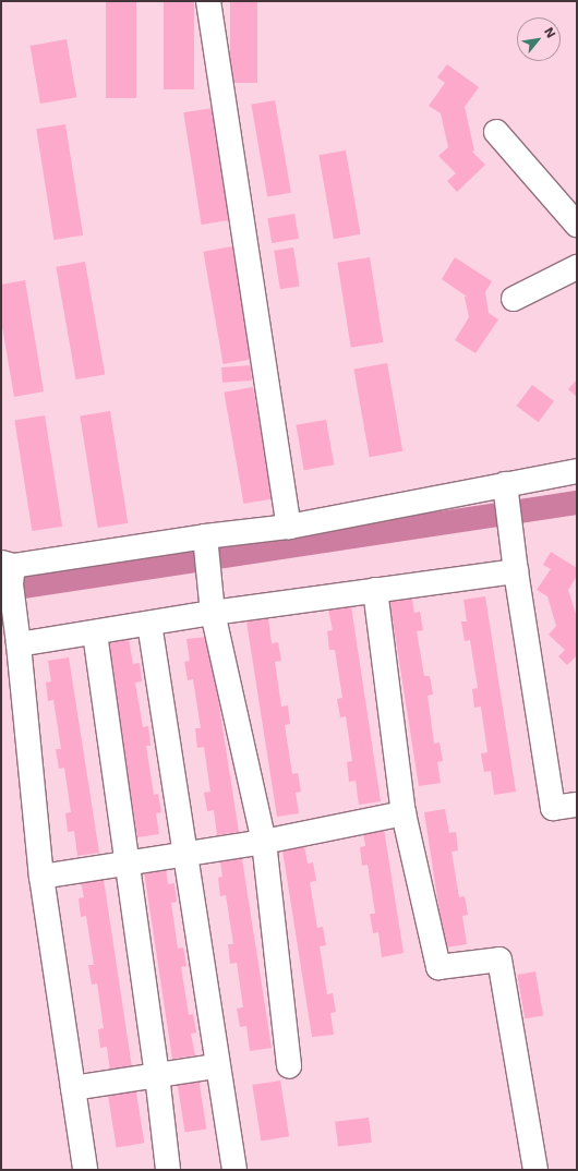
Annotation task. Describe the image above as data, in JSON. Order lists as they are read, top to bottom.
{
  "north": "top right"
}
